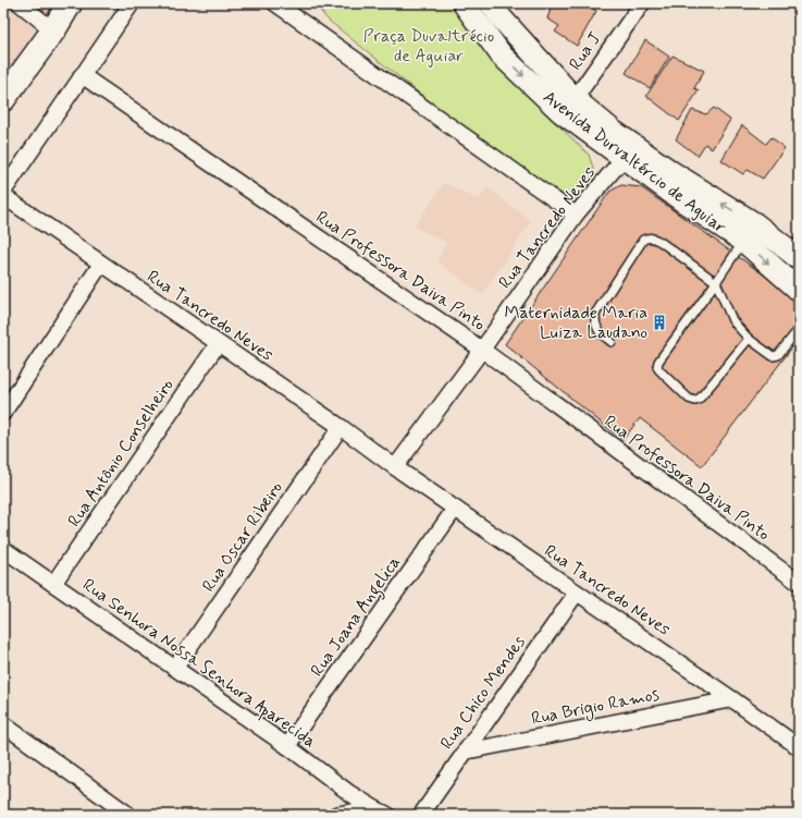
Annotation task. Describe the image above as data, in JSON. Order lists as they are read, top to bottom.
{
  "streets": {
    "street": [
      "Rua J",
      "Avenida Durvaltércio de Aguiar",
      "Rua Tancredo Neves",
      "Rua Professora Daiva Pinto",
      "Rua Antônio Conselheiro",
      "Rua Oscar Ribeiro",
      "Rua Joana Angelica",
      "Rua Senhora Nossa Senhora Aparecida",
      "Rua Chico Mendes",
      "Rua Brigio Ramos"
    ]
  },
  "crossings": [
    ["Rua J", "Avenida Durvaltércio de Aguiar"],
    ["Avenida Durvaltércio de Aguiar", "Rua Tancredo Neves"],
    ["Rua Tancredo Neves", "Rua Professora Daiva Pinto"],
    ["Rua Tancredo Neves", "Rua Antônio Conselheiro"],
    ["Rua Tancredo Neves", "Rua Oscar Ribeiro"],
    ["Rua Tancredo Neves", "Rua Joana Angelica"],
    ["Rua Tancredo Neves", "Rua Chico Mendes"],
    ["Rua Tancredo Neves", "Rua Brigio Ramos"],
    ["Rua Antônio Conselheiro", "Rua Senhora Nossa Senhora Aparecida"],
    ["Rua Oscar Ribeiro", "Rua Senhora Nossa Senhora Aparecida"],
    ["Rua Joana Angelica", "Rua Senhora Nossa Senhora Aparecida"],
    ["Rua Chico Mendes", "Rua Brigio Ramos"]
  ],
  "parks": ["Praça Duvaltrécio de Aguiar"],
  "places": {
    "building": ["Maternidade Maria Luiza Laudano"]
  }
}
